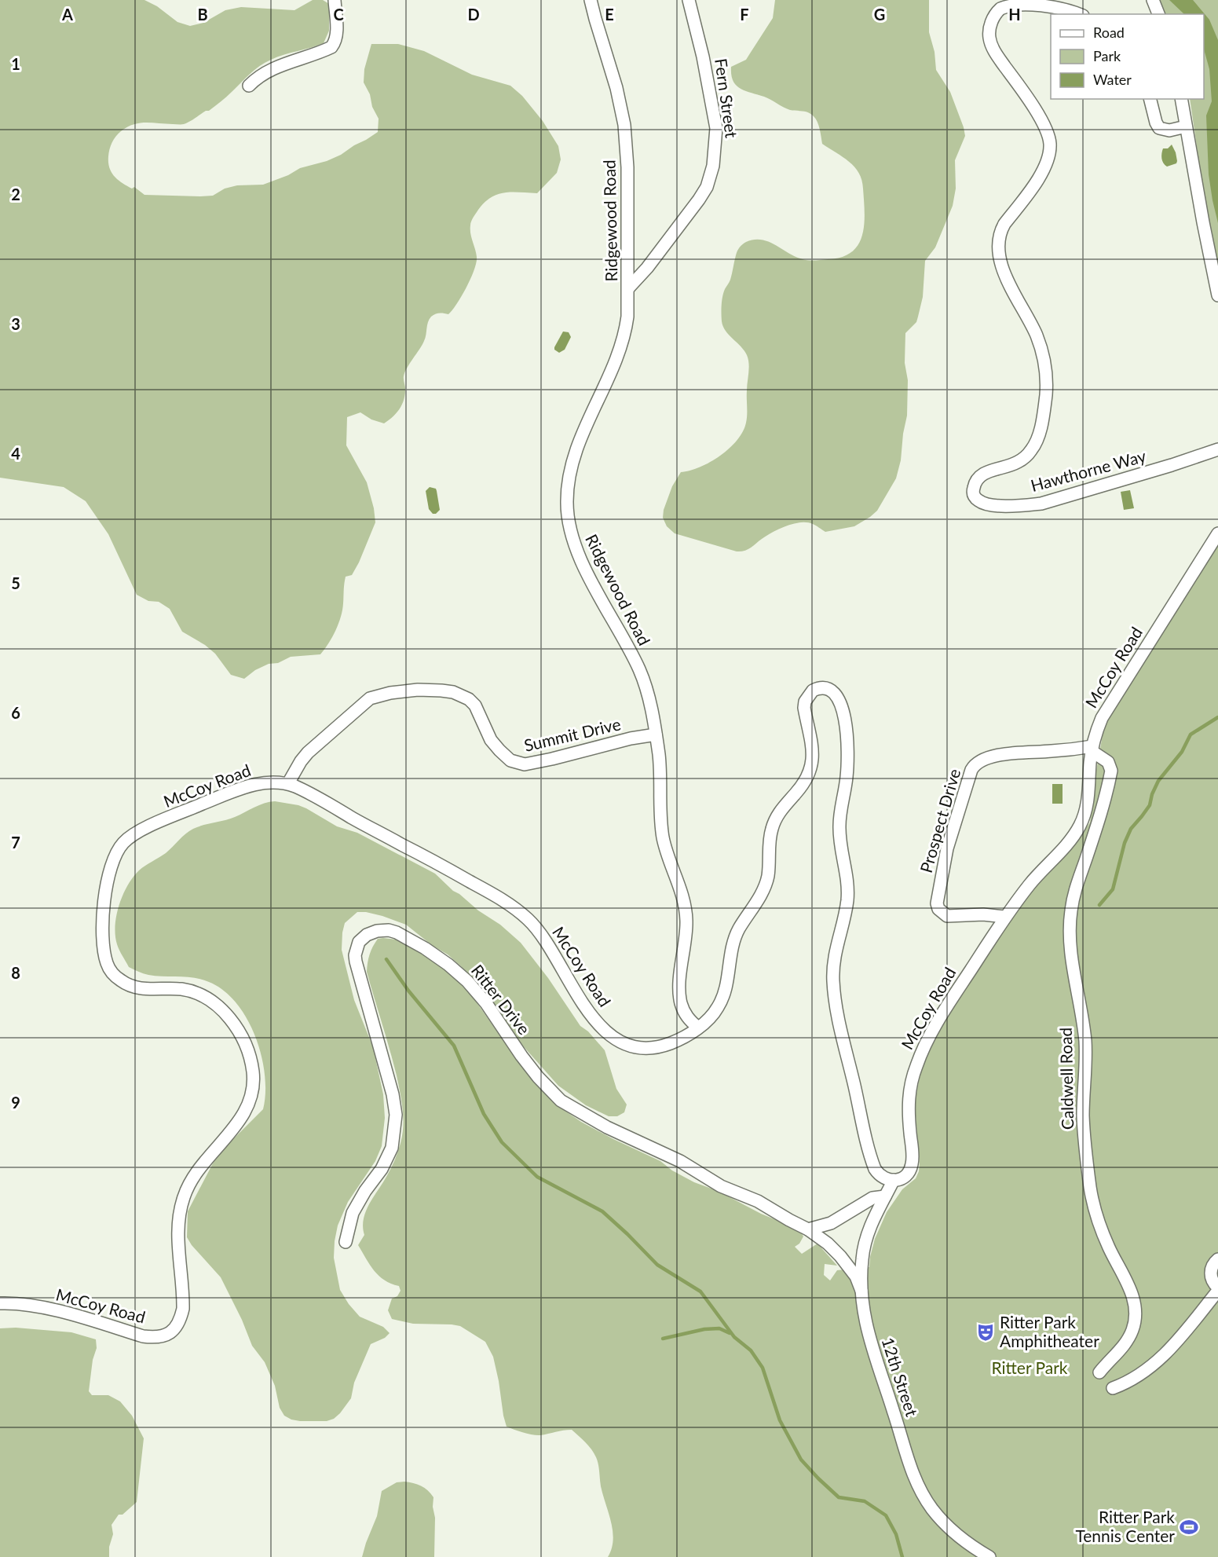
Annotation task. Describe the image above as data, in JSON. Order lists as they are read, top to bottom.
{
  "streets": {
    "street": [
      "Fern Street",
      "Ridgewood Road",
      "Hawthorne Way",
      "McCoy Road",
      "Summit Drive",
      "Prospect Drive",
      "Ritter Drive",
      "Caldwell Road",
      "12th Street"
    ]
  },
  "crossings": [
    ["Fern Street", "Ridgewood Road"],
    ["Ridgewood Road", "McCoy Road"],
    ["Ridgewood Road", "Summit Drive"],
    ["McCoy Road", "Summit Drive"],
    ["McCoy Road", "Prospect Drive"],
    ["McCoy Road", "Caldwell Road"],
    ["McCoy Road", "12th Street"],
    ["Prospect Drive", "Caldwell Road"],
    ["Ritter Drive", "12th Street"]
  ],
  "parks": ["Ritter Park"],
  "places": {
    "theatre": ["Ritter Park Amphitheater"],
    "sports": ["Ritter Park Tennis Center"]
  },
  "legend": ["Road", "Park", "Water"],
  "grid": {
    "columns": [
      "A",
      "B",
      "C",
      "D",
      "E",
      "F",
      "G",
      "H"
    ],
    "rows": [
      "1",
      "2",
      "3",
      "4",
      "5",
      "6",
      "7",
      "8",
      "9"
    ]
  }
}
